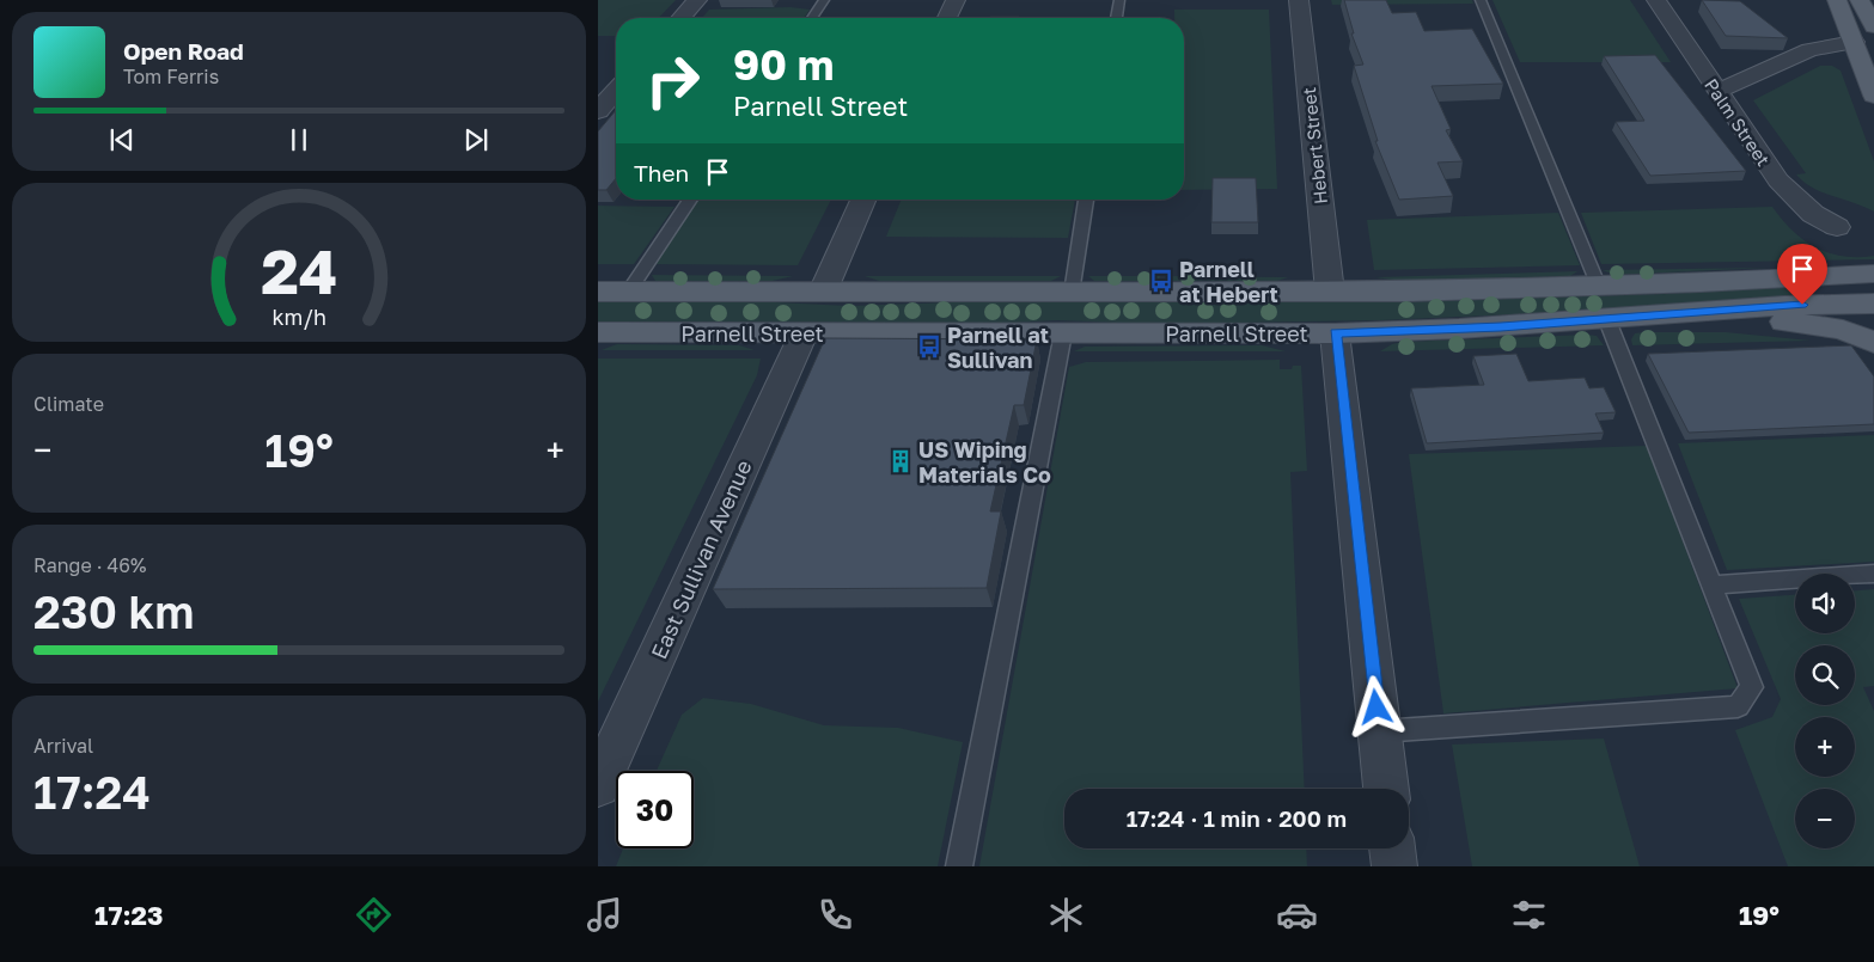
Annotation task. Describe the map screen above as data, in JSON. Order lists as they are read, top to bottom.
{
  "streets": {
    "main road": ["Parnell Street"],
    "street": ["Palm Street", "Hebert Street", "East Sullivan Avenue"]
  },
  "crossings": [
    ["Hebert Street", "Parnell Street"],
    ["Parnell Street", "East Sullivan Avenue"]
  ],
  "places": {
    "bus stop": ["Parnell at Hebert", "Parnell at Sullivan"],
    "building": ["US Wiping Materials Co"]
  },
  "page": {
    "turn": ["90 m", "Parnell Street"],
    "song": ["Open Road", "Tom Ferris"],
    "then": "Then",
    "tile": [
      "Climate",
      ["Range · 46%", "230 km"],
      ["Arrival", "17:24"]
    ],
    "heat": ["−", "19°", "+"],
    "map_buttons": ["+", "−"],
    "limit": "30",
    "trip": "17:24 · 1 min · 200 m",
    "tabs": ["17:23", "19°"],
    "gauge": ["24", "km/h"]
  }
}
